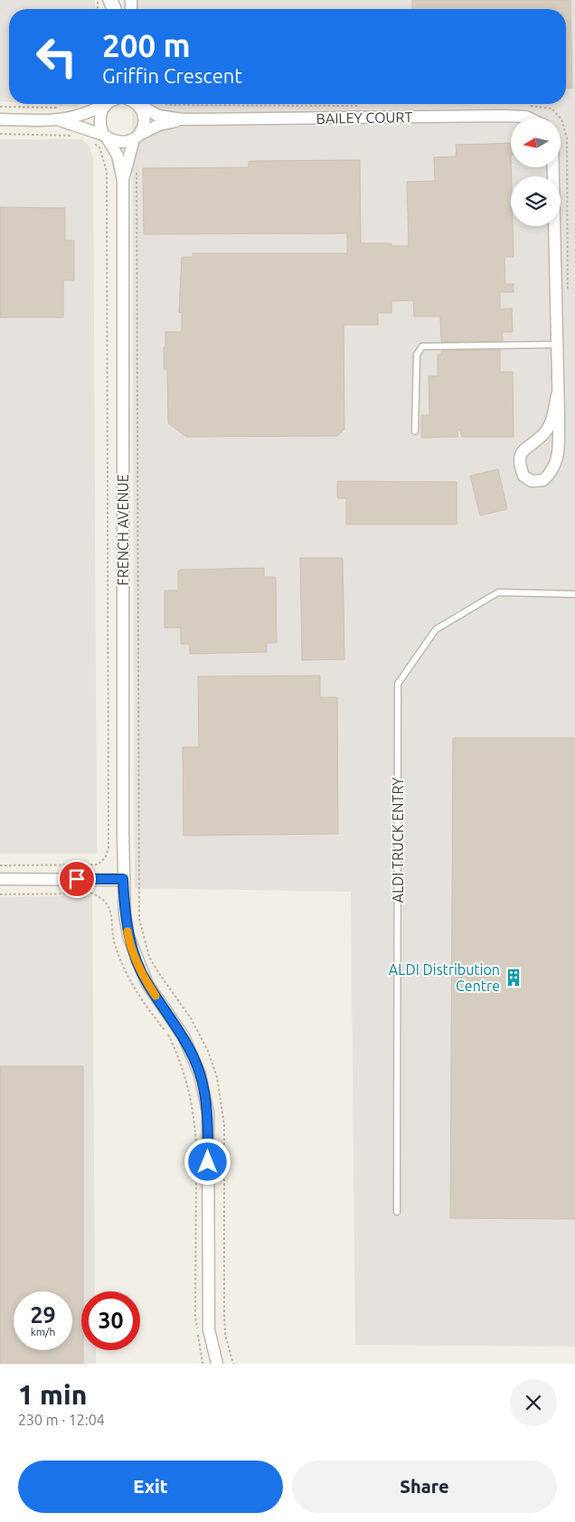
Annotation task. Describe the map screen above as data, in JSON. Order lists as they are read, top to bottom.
{
  "streets": {
    "street": ["BAILEY COURT", "FRENCH AVENUE"],
    "lane": ["ALDI TRUCK ENTRY"]
  },
  "crossings": [
    ["BAILEY COURT", "FRENCH AVENUE"]
  ],
  "places": {
    "building": ["ALDI Distribution Centre"]
  },
  "north": "left",
  "page": {
    "turn": ["200 m", "Griffin Crescent"],
    "speed": "29 km/h",
    "limit": "30",
    "heading": ["1 min", "230 m · 12:04"],
    "buttons": ["Exit", "Share"]
  }
}
